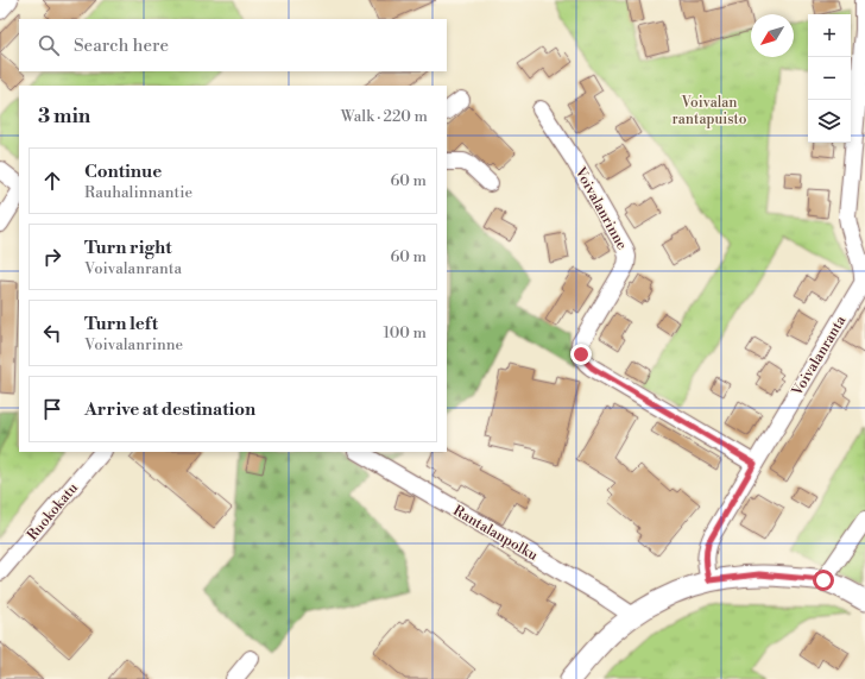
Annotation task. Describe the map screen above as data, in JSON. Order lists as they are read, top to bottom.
{
  "streets": {
    "street": [
      "Voivalanrinne",
      "Voivalanranta",
      "Ruokokatu",
      "Rantalanpolku"
    ]
  },
  "crossings": [
    ["Voivalanrinne", "Voivalanranta"]
  ],
  "parks": ["Voivalan rantapuisto"],
  "north": "bottom left",
  "page": {
    "map_buttons": ["+", "−"],
    "search": "Search here",
    "heading": ["3 min", "Walk · 220 m"],
    "list": [
      ["Continue", "Rauhalinnantie", "60 m"],
      ["Turn right", "Voivalanranta", "60 m"],
      ["Turn left", "Voivalanrinne", "100 m"],
      "Arrive at destination"
    ]
  }
}
